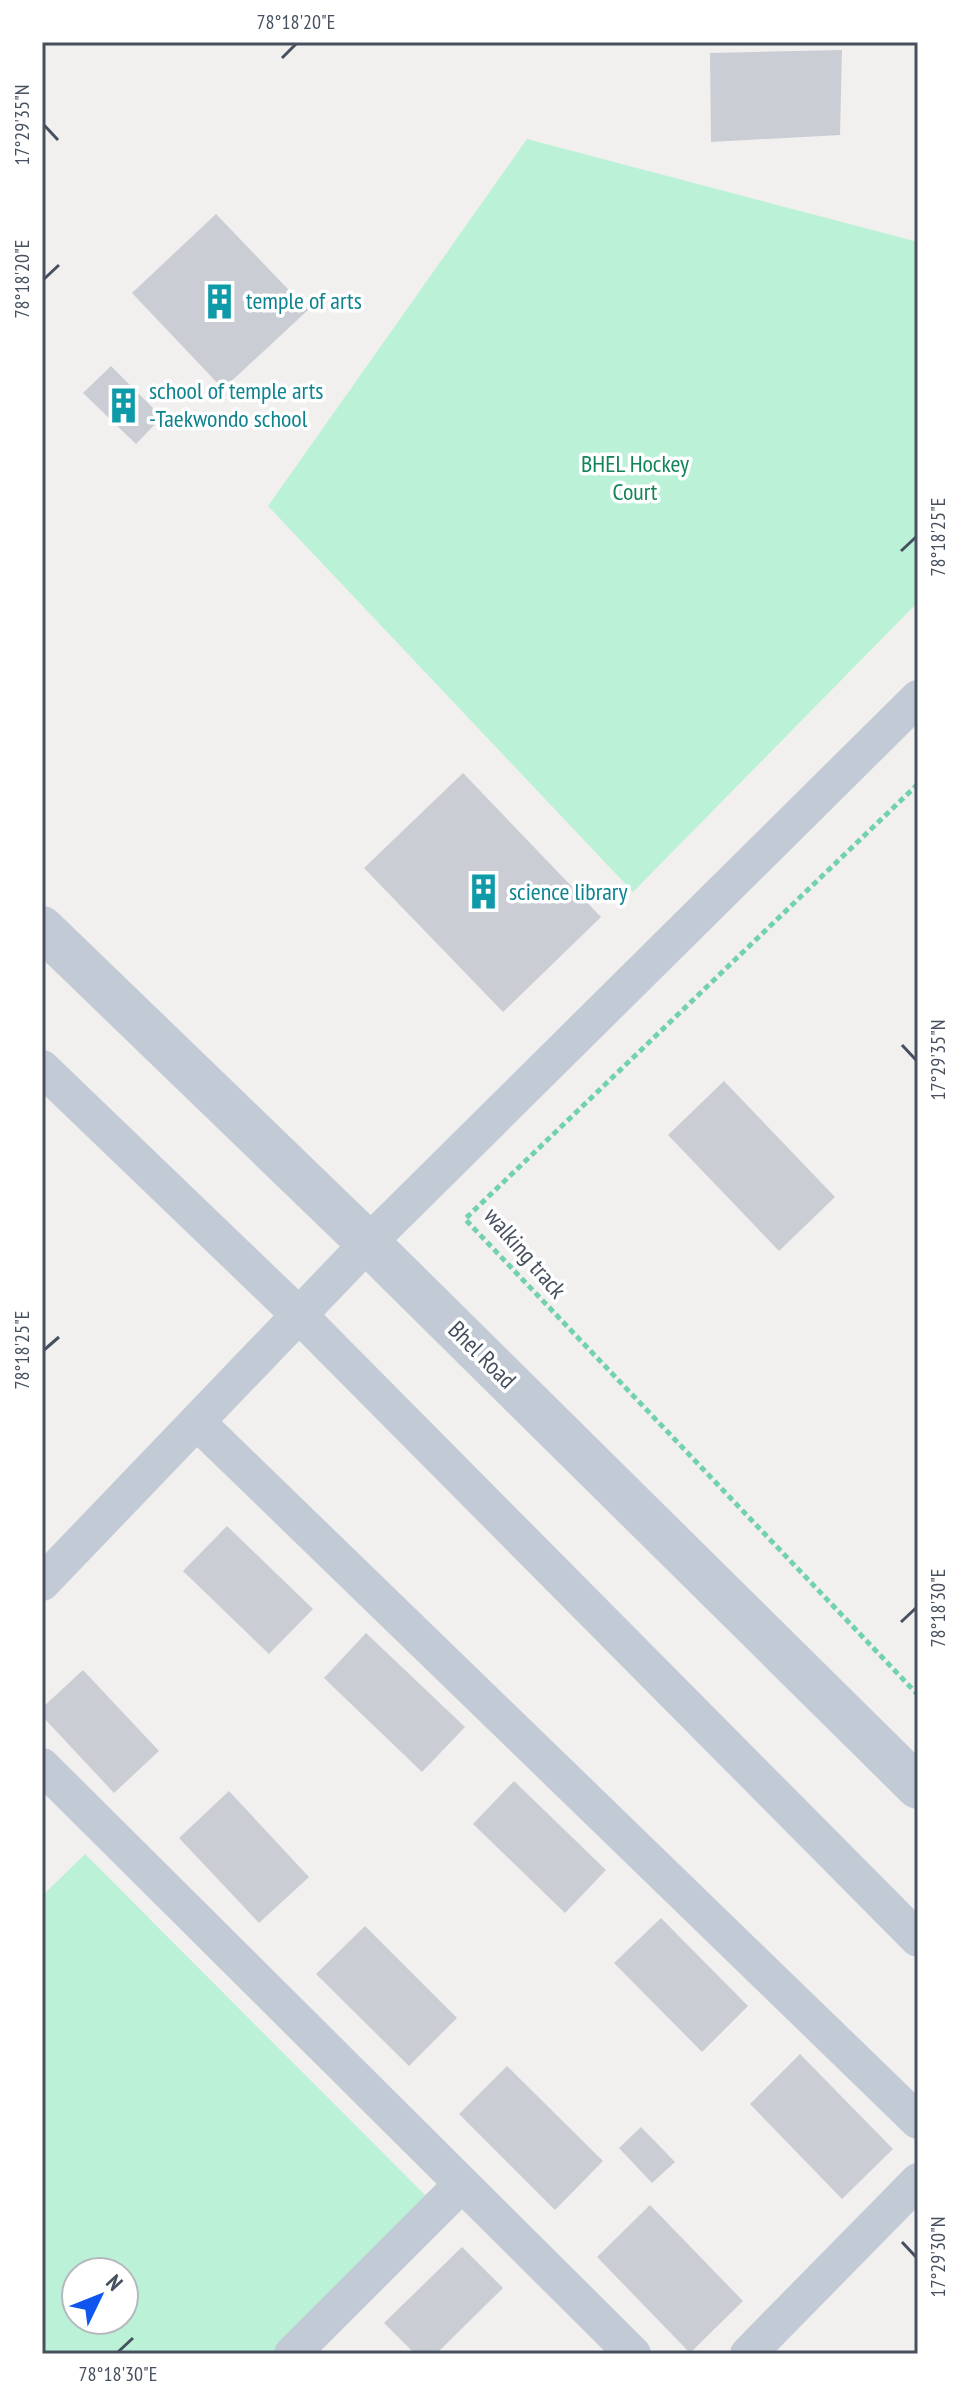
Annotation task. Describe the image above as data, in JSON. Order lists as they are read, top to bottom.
{
  "streets": {
    "street": ["Bhel Road"],
    "path": ["walking track"]
  },
  "parks": ["BHEL Hockey Court"],
  "places": {
    "building": ["temple of arts", "school of temple arts -Taekwondo school", "science library"]
  },
  "north": "top right",
  "coordinates": [
    "78°18'20\"E",
    "17°29'35\"N",
    "78°18'25\"E",
    "78°18'30\"E",
    "17°29'30\"N"
  ]
}
